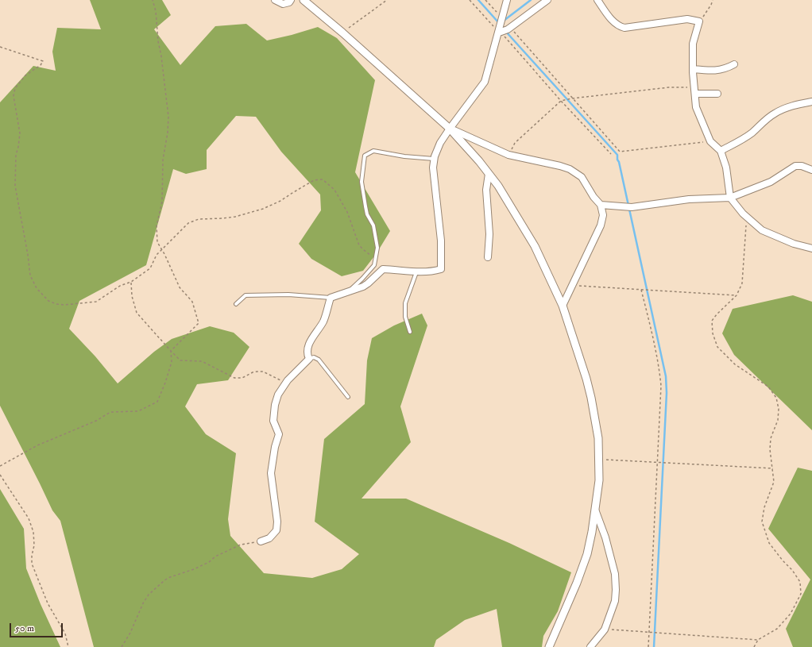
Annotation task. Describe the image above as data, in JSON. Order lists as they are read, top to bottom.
{
  "scale_bar": "50 m"
}
